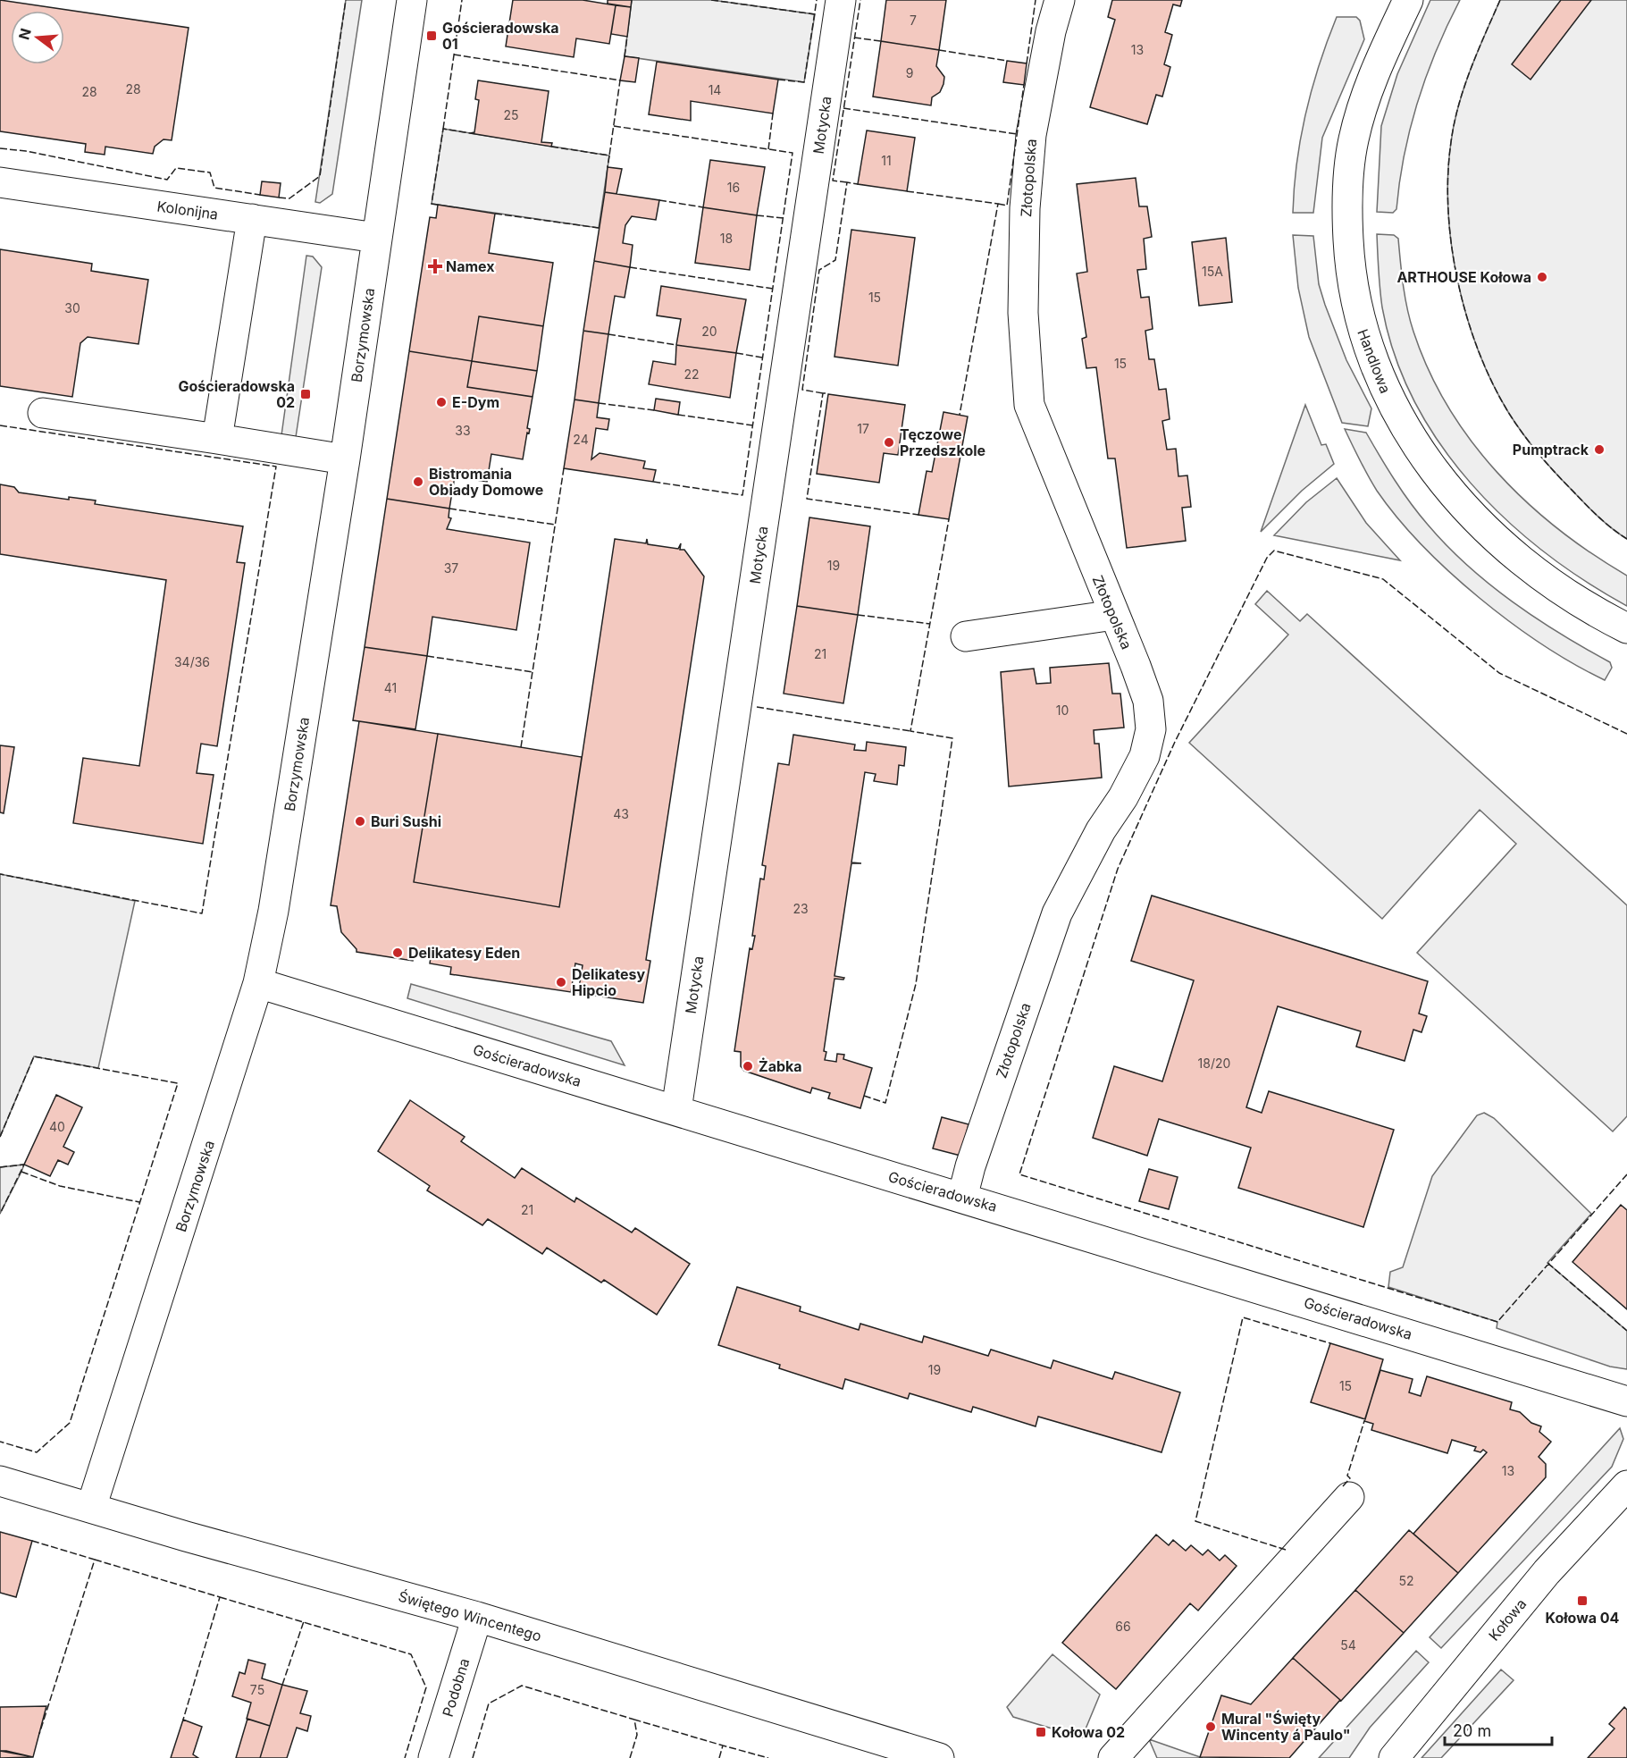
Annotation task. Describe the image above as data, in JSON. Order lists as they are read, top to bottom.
{
  "streets": {
    "street": [
      "Motycka",
      "Złotopolska",
      "Kolonijna",
      "Borzymowska",
      "Handlowa",
      "Gościeradowska",
      "Świętego Wincentego",
      "Kołowa",
      "Podobna"
    ]
  },
  "crossings": [
    ["Motycka", "Gościeradowska"],
    ["Złotopolska", "Gościeradowska"],
    ["Kolonijna", "Borzymowska"],
    ["Borzymowska", "Gościeradowska"],
    ["Borzymowska", "Świętego Wincentego"],
    ["Świętego Wincentego", "Podobna"]
  ],
  "places": {
    "transit": [
      "Gościeradowska 01",
      "Gościeradowska 02",
      "Kołowa 04",
      "Kołowa 02"
    ],
    "health": ["Namex"],
    "other": [
      "ARTHOUSE Kołowa",
      "E-Dym",
      "Tęczowe Przedszkole",
      "Pumptrack",
      "Bistromania Obiady Domowe",
      "Buri Sushi",
      "Delikatesy Eden",
      "Delikatesy Hipcio",
      "Żabka",
      "Mural \"Święty Wincenty á Paulo\""
    ]
  },
  "house_numbers": [
    "7",
    "13",
    "9",
    "28",
    "14",
    "28",
    "25",
    "11",
    "16",
    "18",
    "15A",
    "15",
    "30",
    "20",
    "15",
    "22",
    "17",
    "33",
    "24",
    "19",
    "37",
    "21",
    "34/36",
    "41",
    "10",
    "43",
    "23",
    "18/20",
    "40",
    "21",
    "19",
    "15",
    "13",
    "52",
    "66",
    "54",
    "75"
  ],
  "scale_bar": "20 m",
  "north": "left"
}
